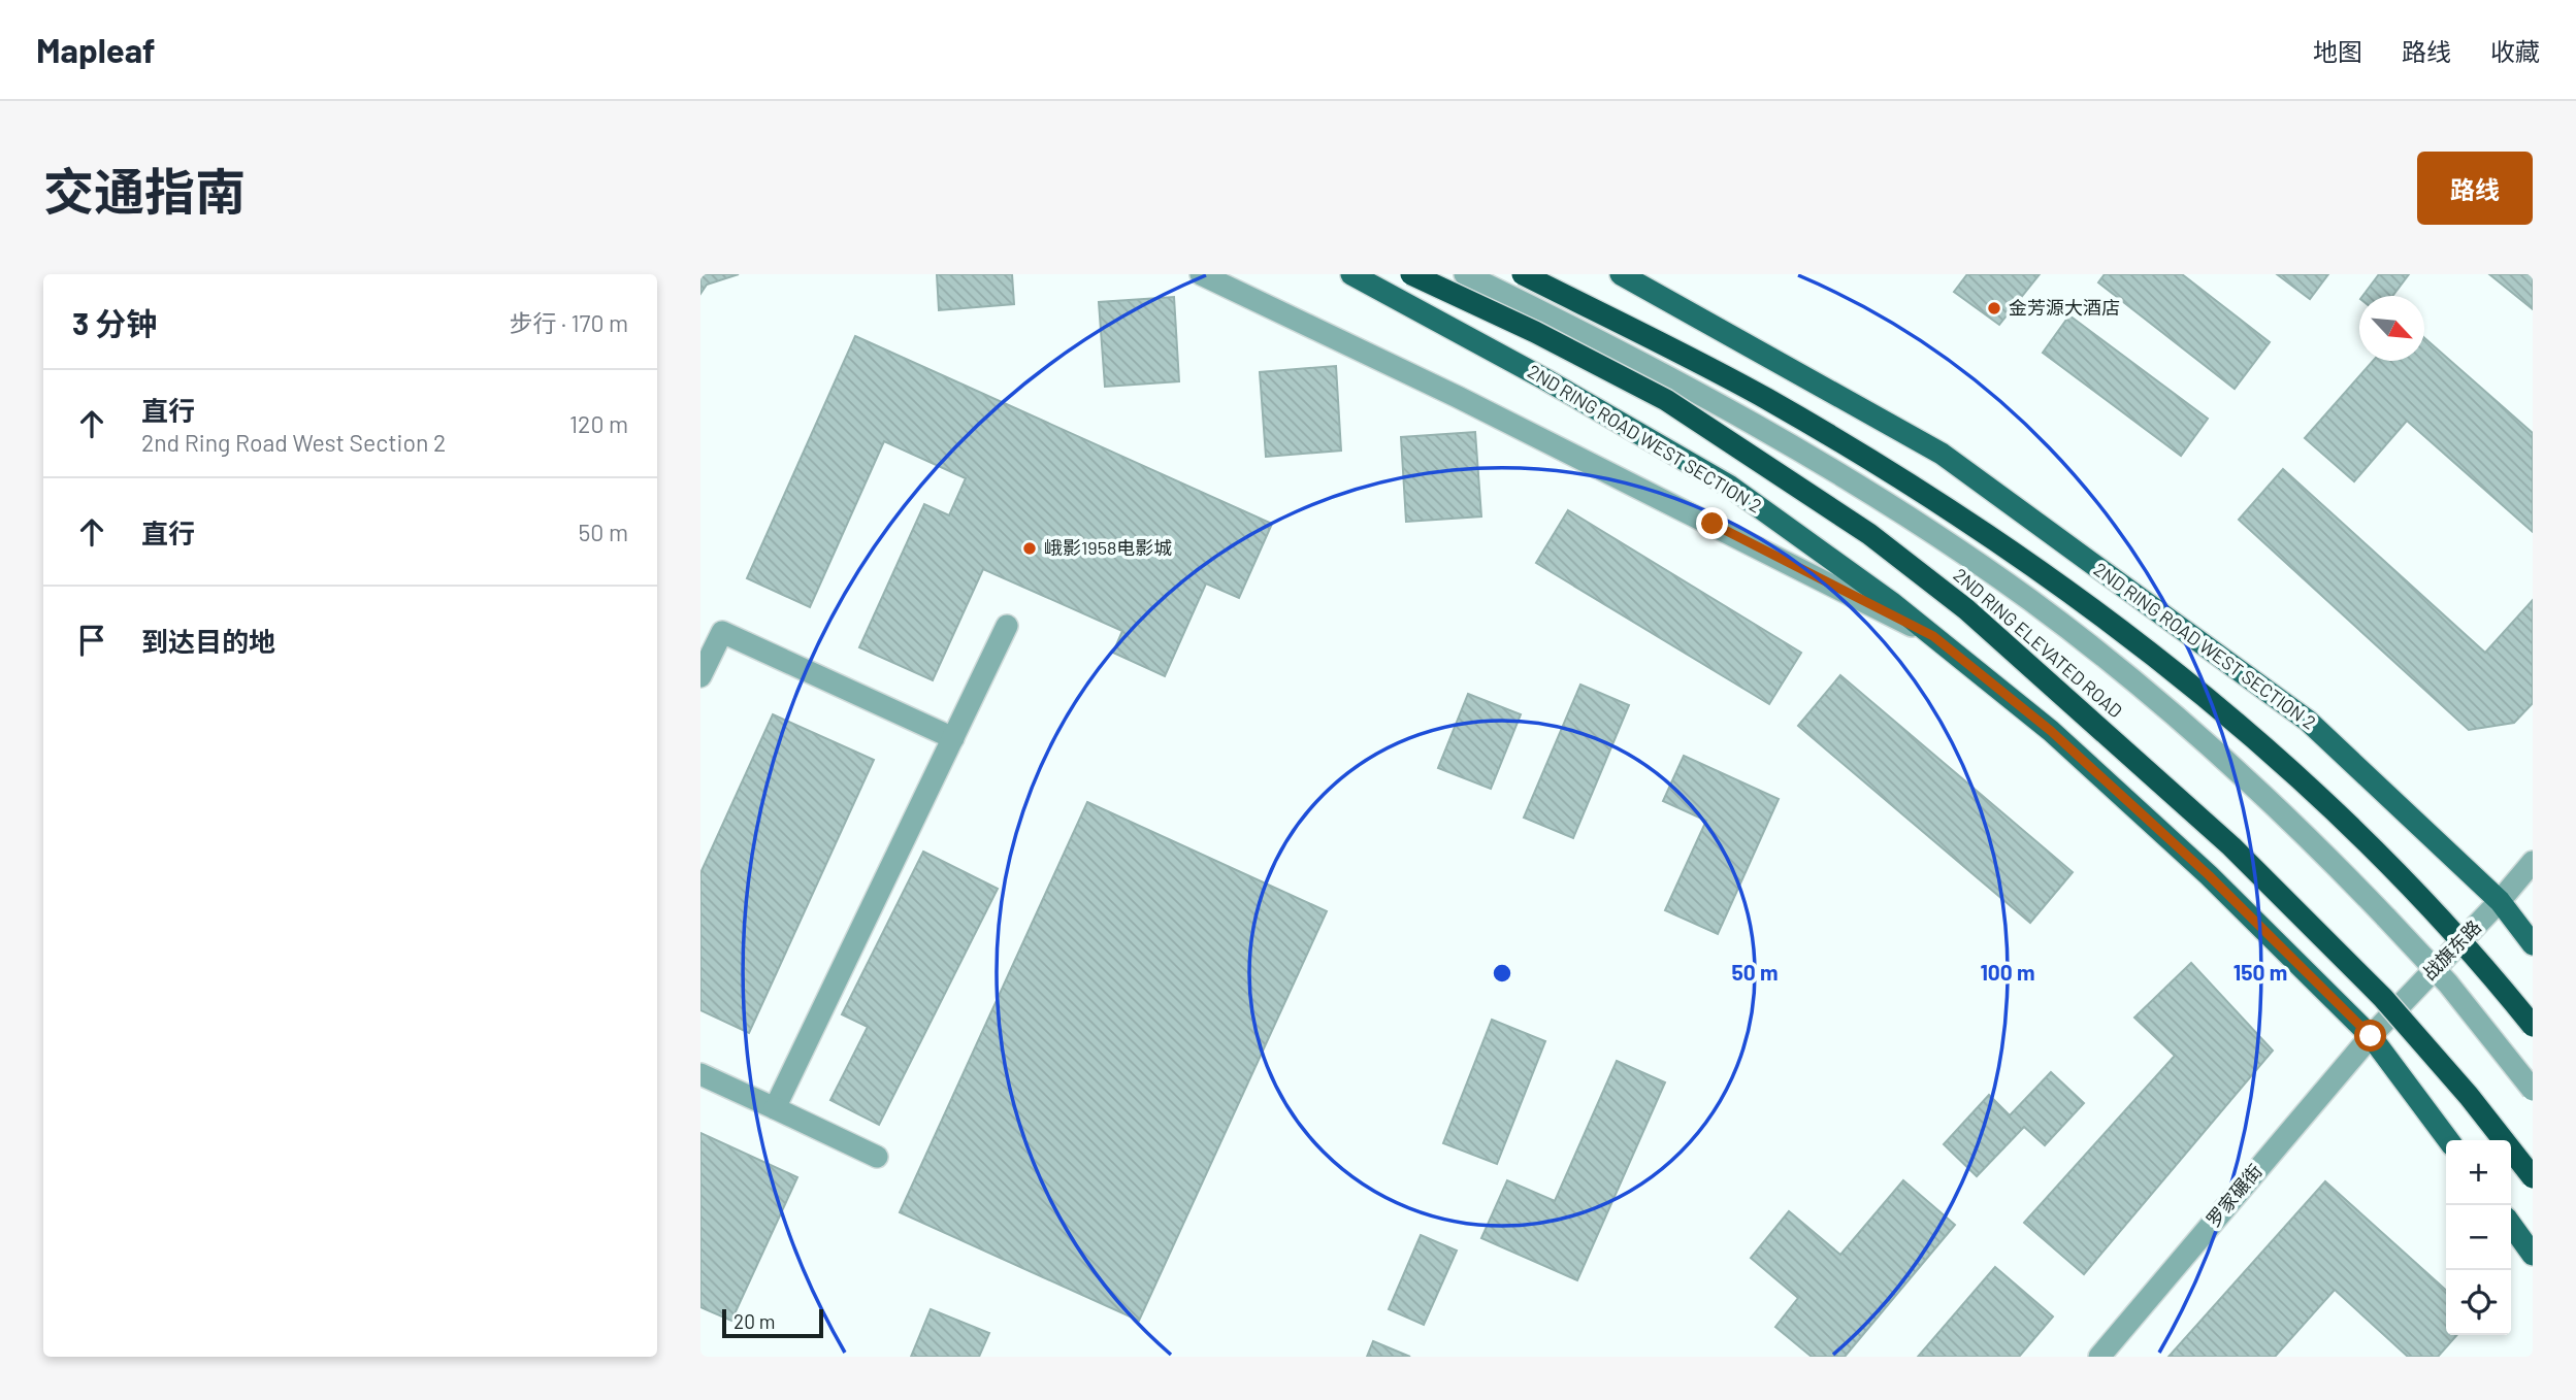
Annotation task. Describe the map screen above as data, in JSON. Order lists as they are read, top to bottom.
{
  "streets": {
    "highway": ["2ND RING ELEVATED ROAD"],
    "main road": ["2ND RING ROAD WEST SECTION 2"],
    "street": ["战旗东路", "罗家碾街"]
  },
  "crossings": [
    ["2ND RING ROAD WEST SECTION 2", "战旗东路"],
    ["2ND RING ROAD WEST SECTION 2", "罗家碾街"],
    ["战旗东路", "罗家碾街"]
  ],
  "places": ["金芳源大酒店", "峨影1958电影城"],
  "scale_bar": "20 m",
  "north": "bottom right",
  "page": {
    "header": "Mapleaf",
    "nav": ["地图", "路线", "收藏"],
    "title": "交通指南",
    "buttons": "路线",
    "heading": ["3 分钟", "步行 · 170 m"],
    "list": [
      ["直行", "2nd Ring Road West Section 2", "120 m"],
      ["直行", "50 m"],
      "到达目的地"
    ],
    "map_buttons": ["+", "−"],
    "scale": "20 m"
  },
  "rings": ["50 m", "100 m", "150 m"]
}
